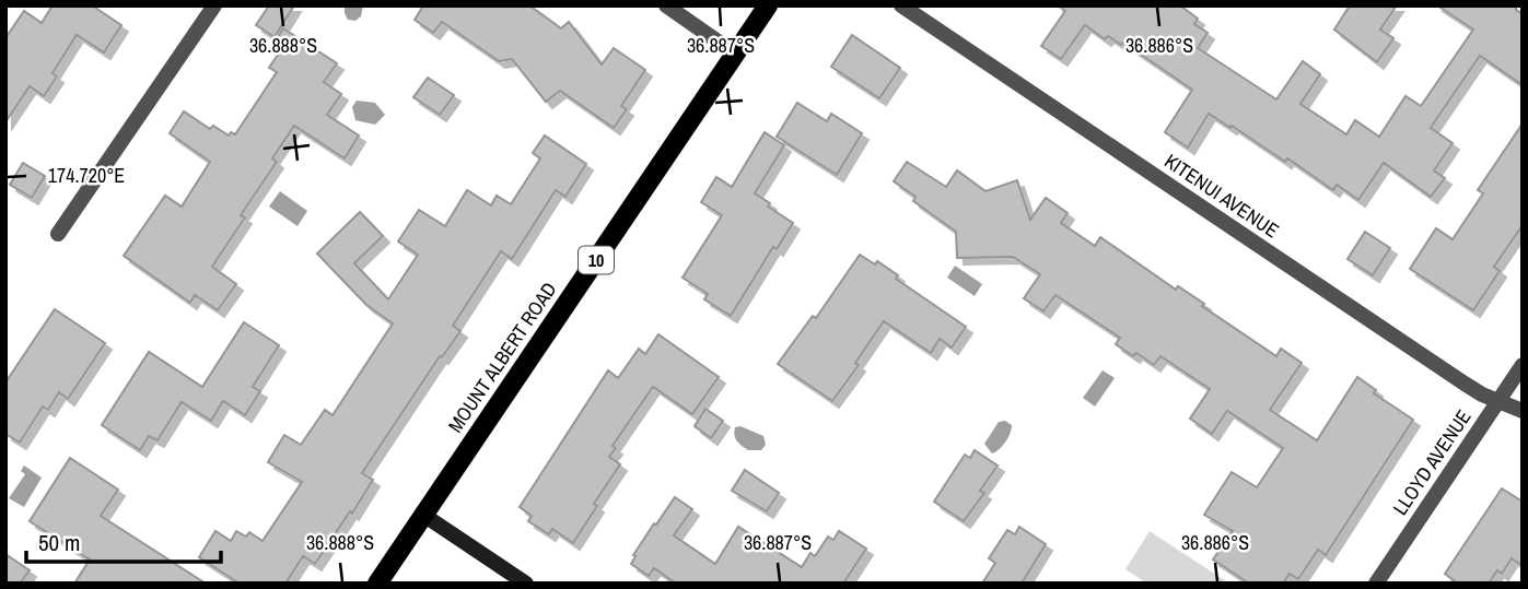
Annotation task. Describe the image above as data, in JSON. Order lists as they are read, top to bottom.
{
  "streets": {
    "main road": ["10", "MOUNT ALBERT ROAD"],
    "street": ["KITENUI AVENUE", "LLOYD AVENUE"]
  },
  "crossings": [
    ["KITENUI AVENUE", "LLOYD AVENUE"]
  ],
  "scale_bar": "50 m",
  "coordinates": [
    "36.888°S",
    "36.887°S",
    "36.886°S",
    "174.720°E"
  ]
}
